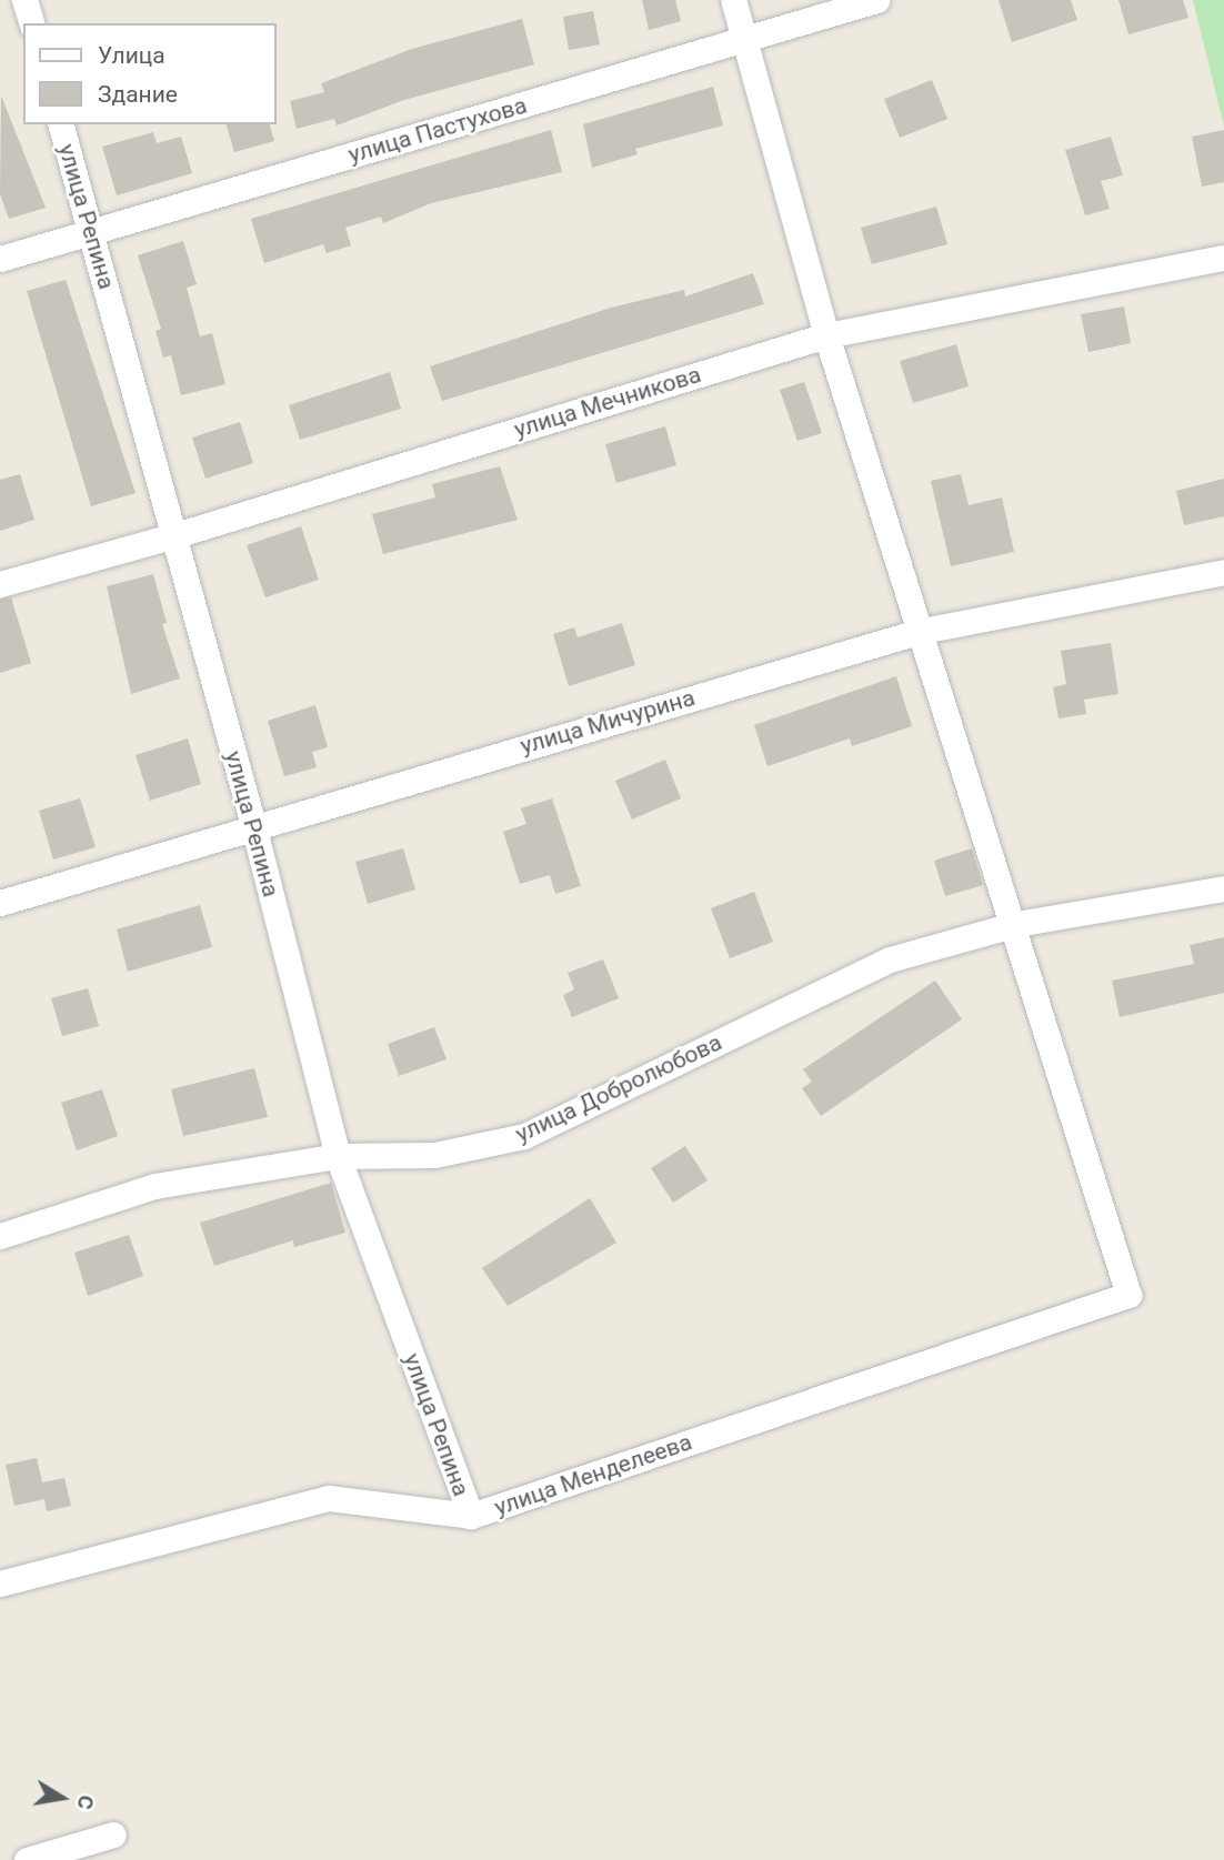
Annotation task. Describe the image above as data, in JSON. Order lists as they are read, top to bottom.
{
  "streets": {
    "street": [
      "улица Пастухова",
      "улица Репина",
      "улица Мечникова",
      "улица Мичурина",
      "улица Добролюбова",
      "улица Менделеева"
    ]
  },
  "crossings": [
    ["улица Пастухова", "улица Репина"],
    ["улица Репина", "улица Мечникова"],
    ["улица Репина", "улица Мичурина"],
    ["улица Репина", "улица Добролюбова"],
    ["улица Репина", "улица Менделеева"],
    ["улица Добролюбова", "улица Менделеева"]
  ],
  "legend": ["Улица", "Здание"],
  "north": "right"
}
